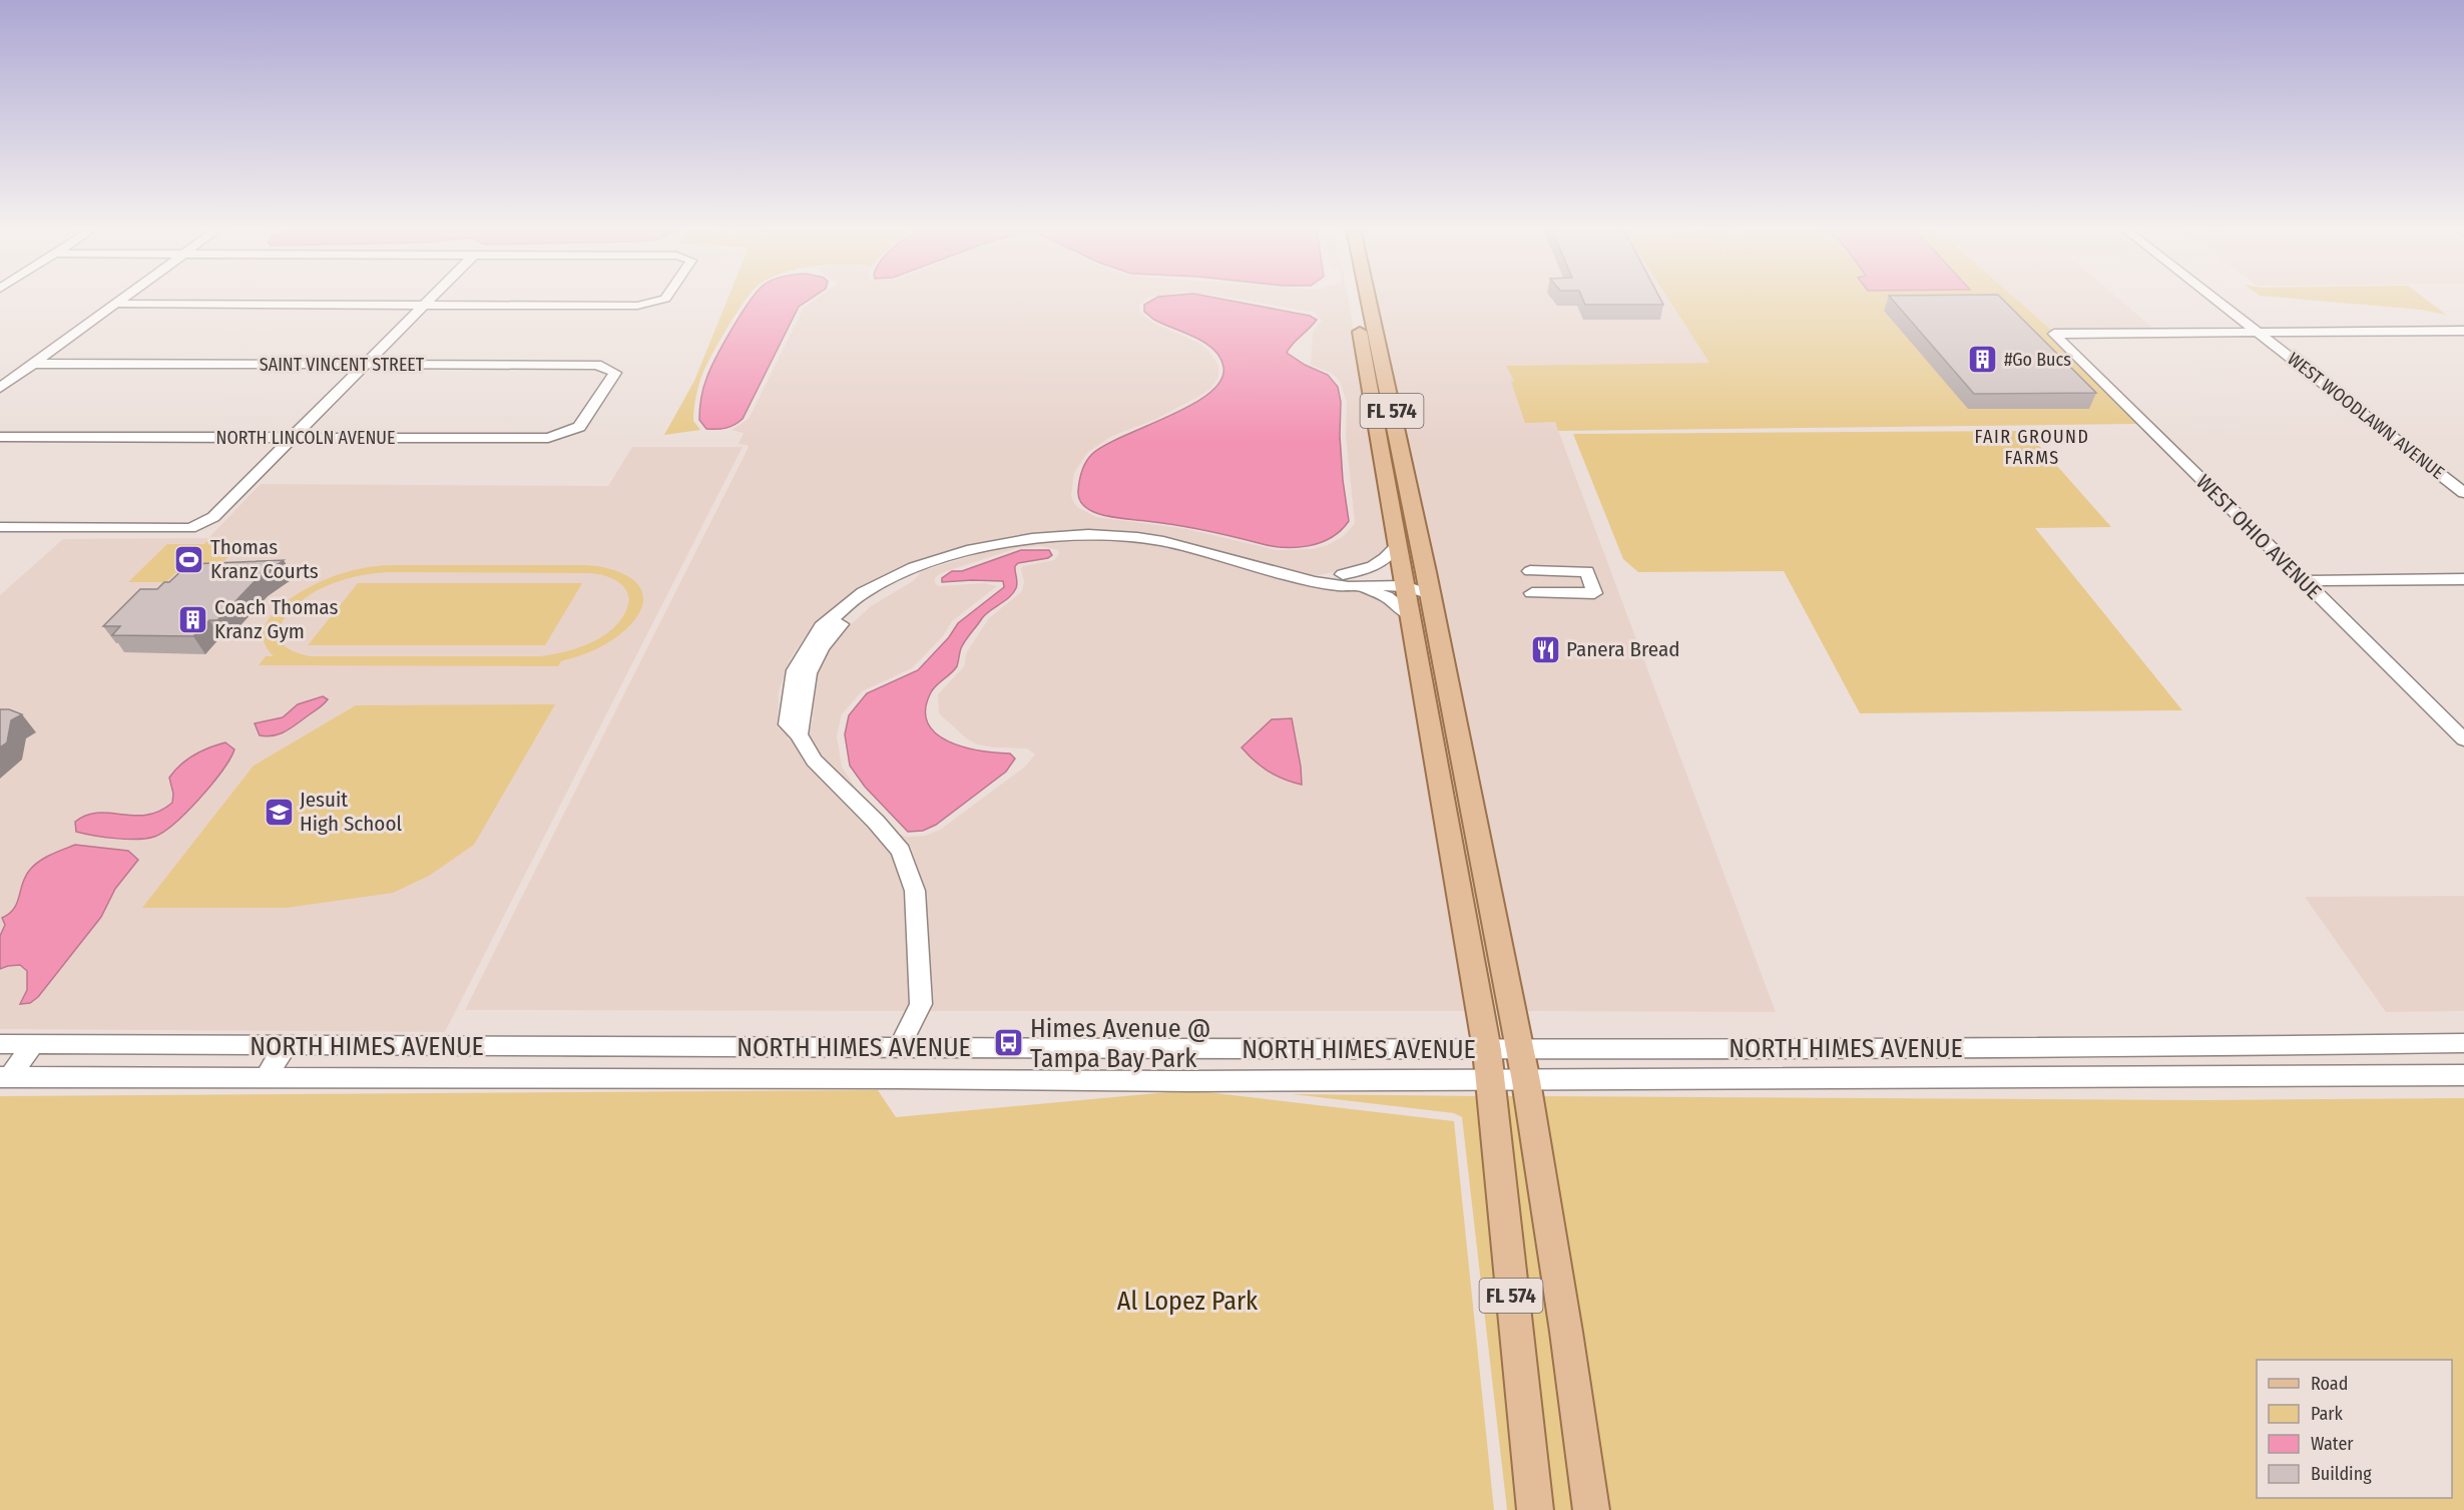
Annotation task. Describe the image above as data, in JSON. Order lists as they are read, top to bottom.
{
  "streets": {
    "main road": ["FL 574"],
    "street": [
      "SAINT VINCENT STREET",
      "WEST WOODLAWN AVENUE",
      "NORTH LINCOLN AVENUE",
      "WEST OHIO AVENUE",
      "NORTH HIMES AVENUE"
    ]
  },
  "crossings": [
    ["SAINT VINCENT STREET", "NORTH LINCOLN AVENUE"],
    ["FL 574", "NORTH HIMES AVENUE"],
    ["WEST WOODLAWN AVENUE", "WEST OHIO AVENUE"]
  ],
  "districts": ["FAIR GROUND FARMS"],
  "parks": ["Al Lopez Park"],
  "places": {
    "building": ["#Go Bucs", "Coach Thomas Kranz Gym"],
    "sports": ["Thomas Kranz Courts"],
    "restaurant": ["Panera Bread"],
    "school or university": ["Jesuit High School"],
    "bus stop": ["Himes Avenue @ Tampa Bay Park"]
  },
  "legend": [
    "Road",
    "Park",
    "Water",
    "Building"
  ]
}
